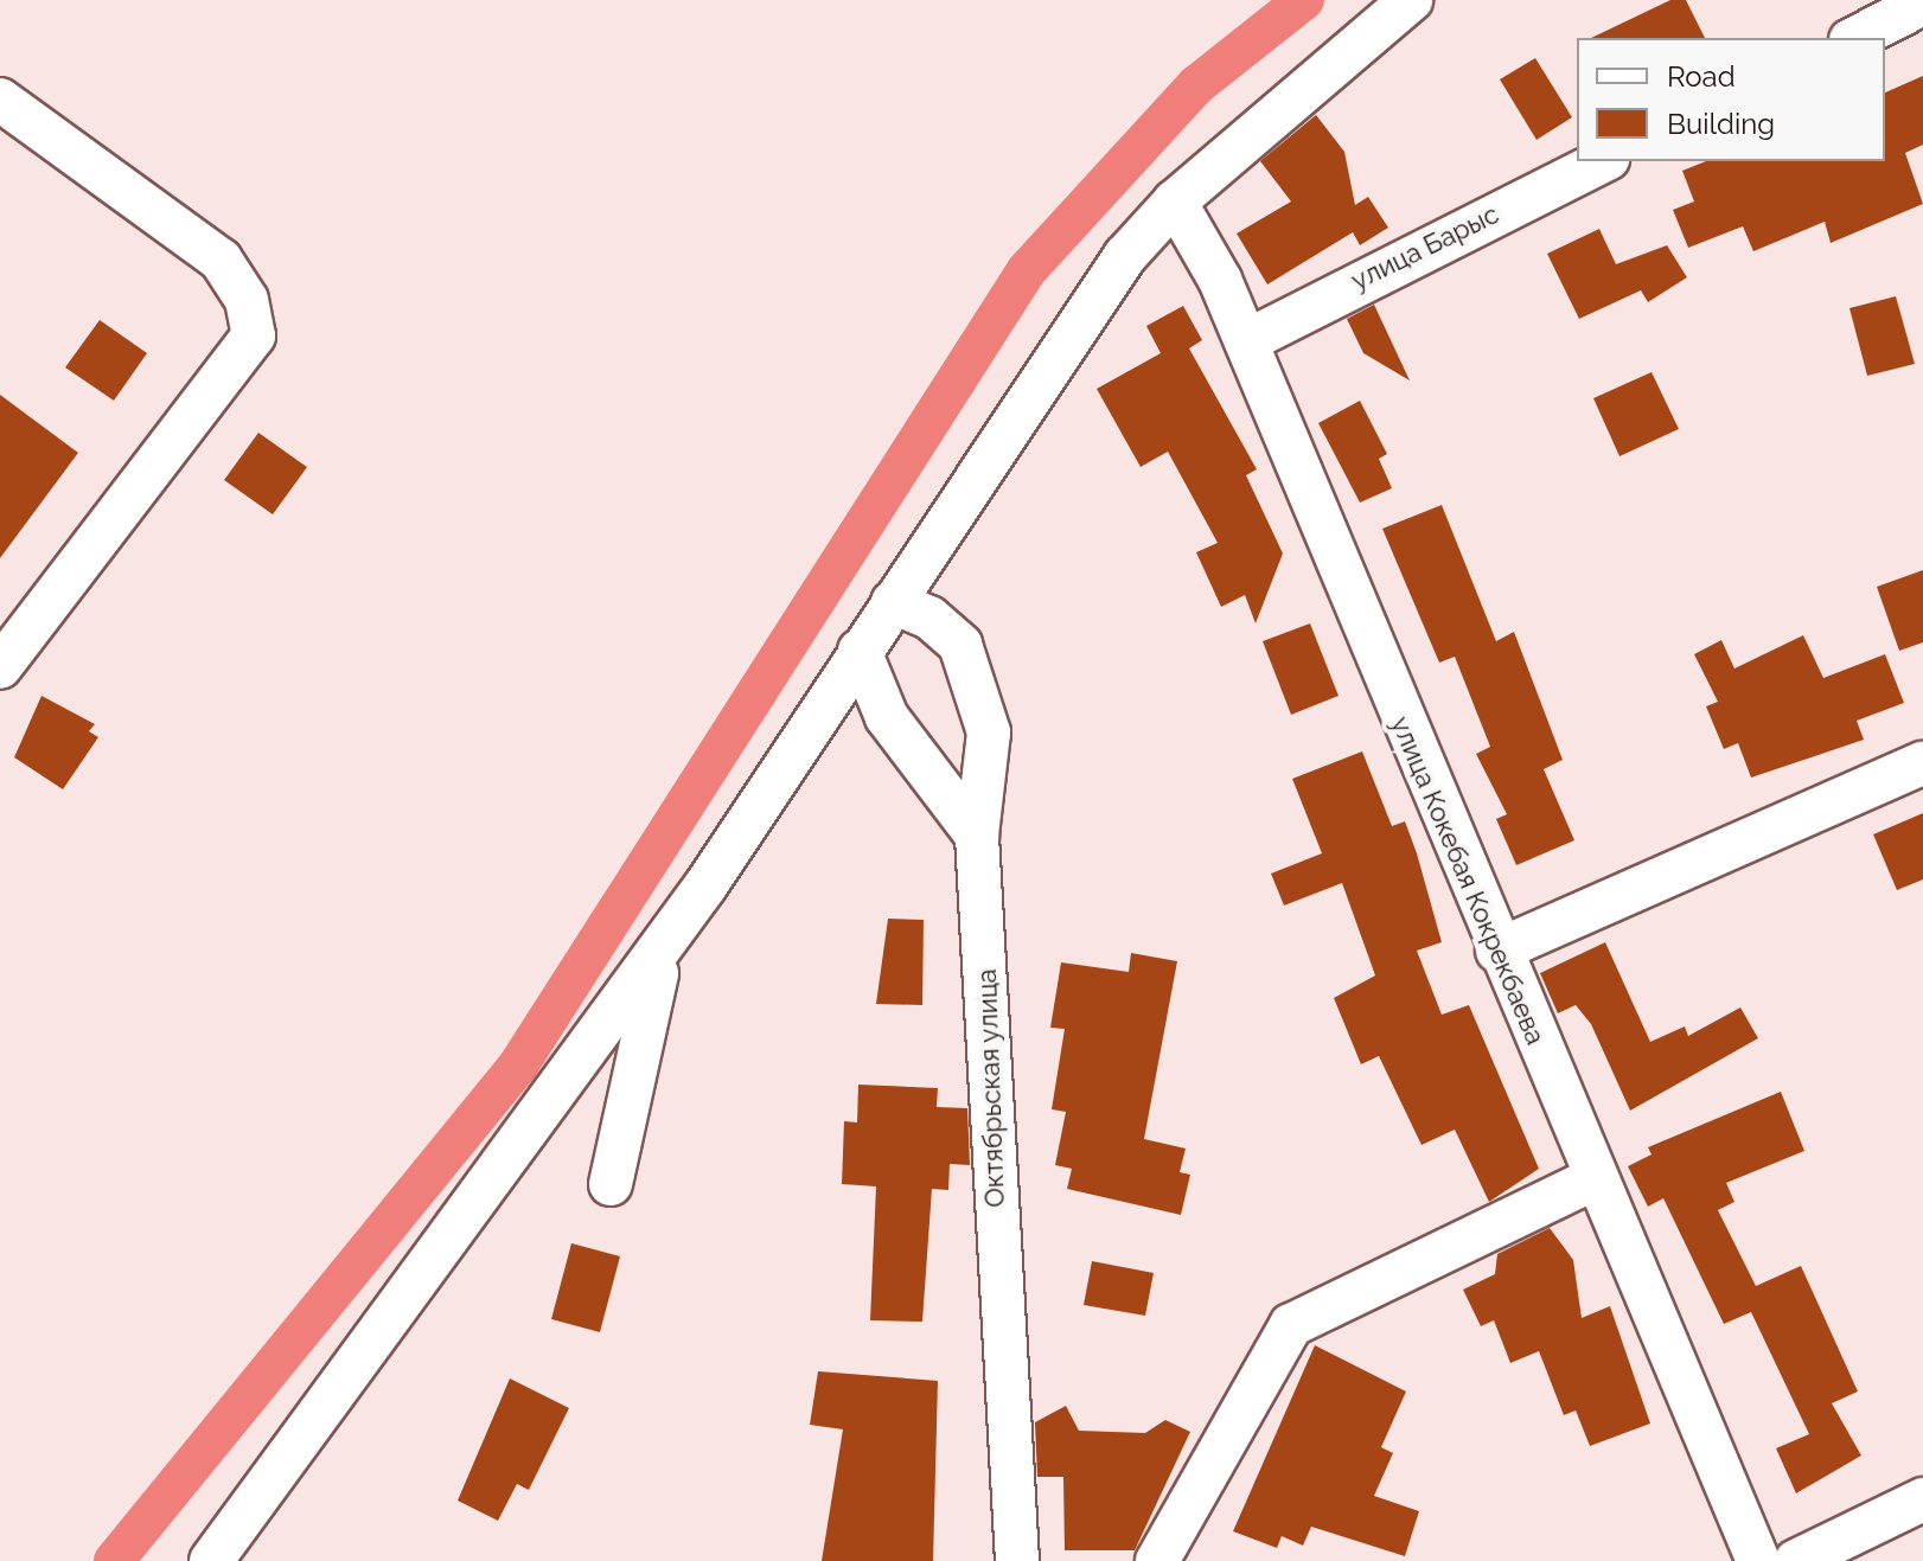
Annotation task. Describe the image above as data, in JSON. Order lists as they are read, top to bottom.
{
  "streets": {
    "street": ["улица Барыс", "улица Кокебая Кокрекбаева", "Октябрьская улица"]
  },
  "crossings": [
    ["улица Барыс", "улица Кокебая Кокрекбаева"]
  ],
  "legend": ["Road", "Building"]
}
